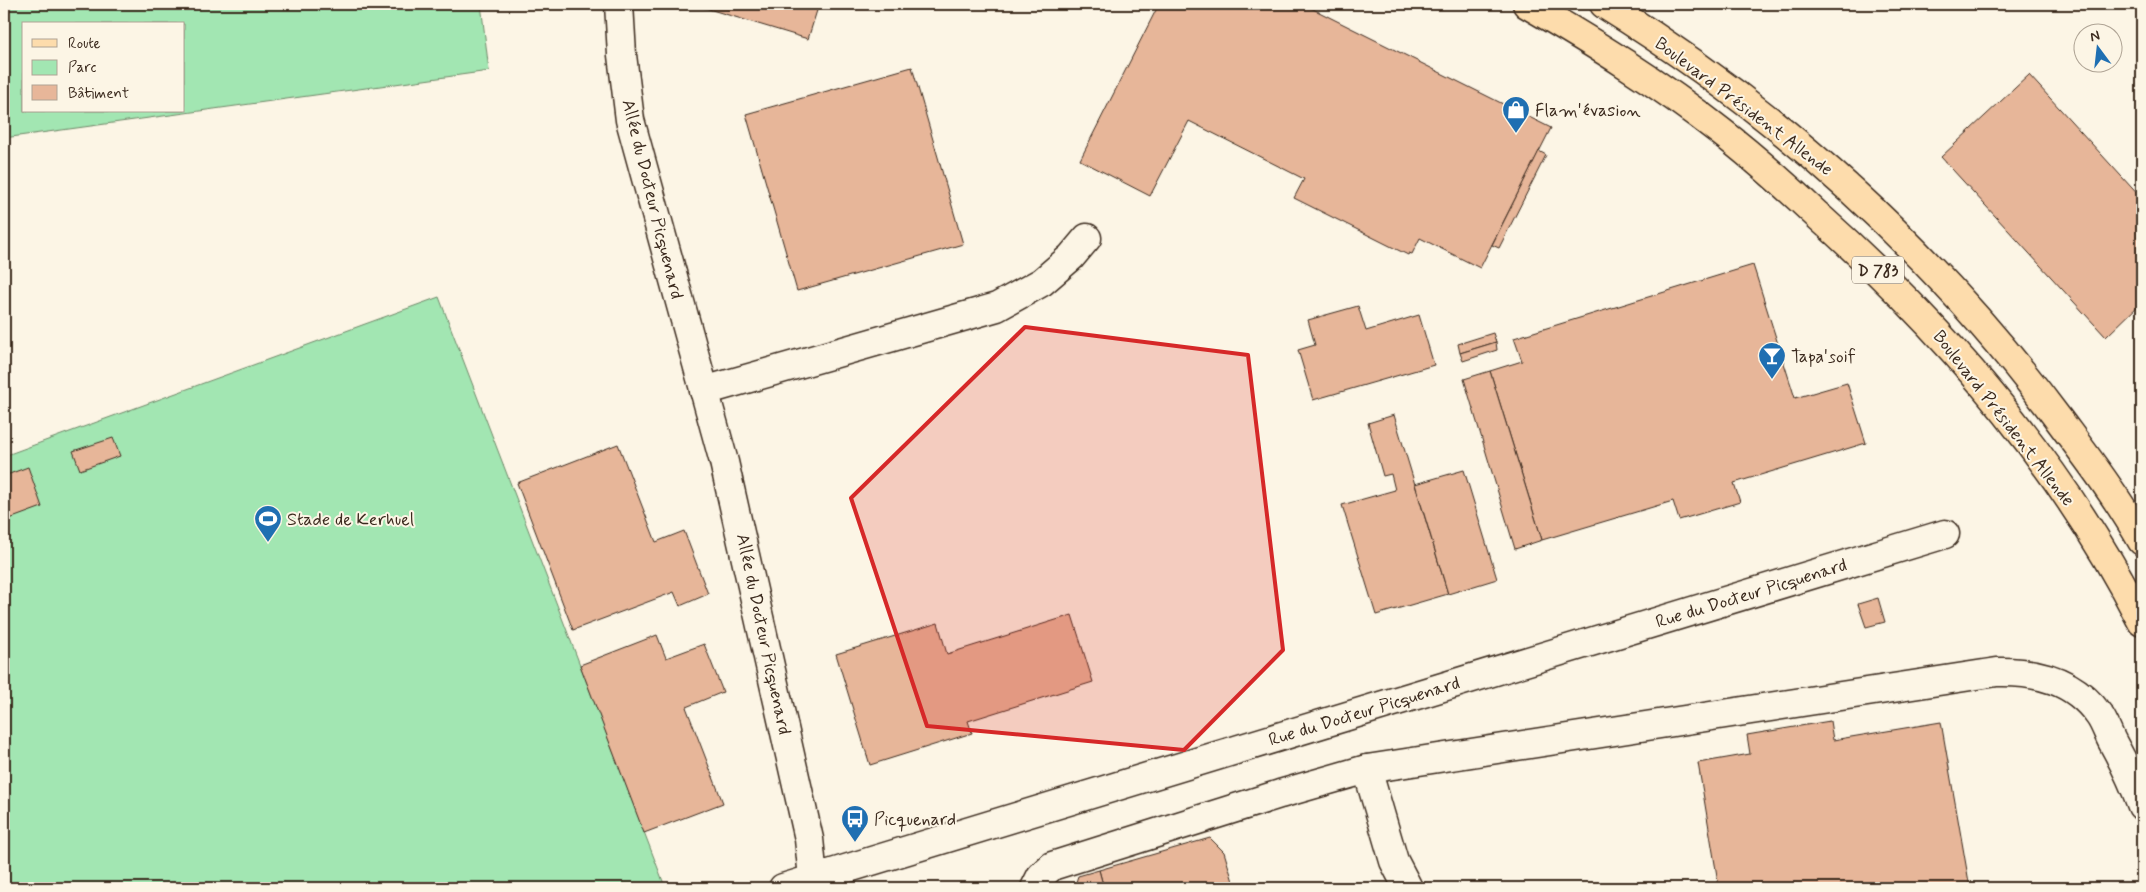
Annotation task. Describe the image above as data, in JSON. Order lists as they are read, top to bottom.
{
  "streets": {
    "main road": ["Boulevard Président Allende", "D 783"],
    "street": ["Allée du Docteur Picquenard", "Rue du Docteur Picquenard"]
  },
  "crossings": [
    ["Allée du Docteur Picquenard", "Rue du Docteur Picquenard"]
  ],
  "places": {
    "shop": ["Flam'évasion"],
    "bar": ["Tapa'soif"],
    "sports": ["Stade de Kerhuel"],
    "bus stop": ["Picquenard"]
  },
  "legend": ["Route", "Parc", "Bâtiment"],
  "north": "top"
}
